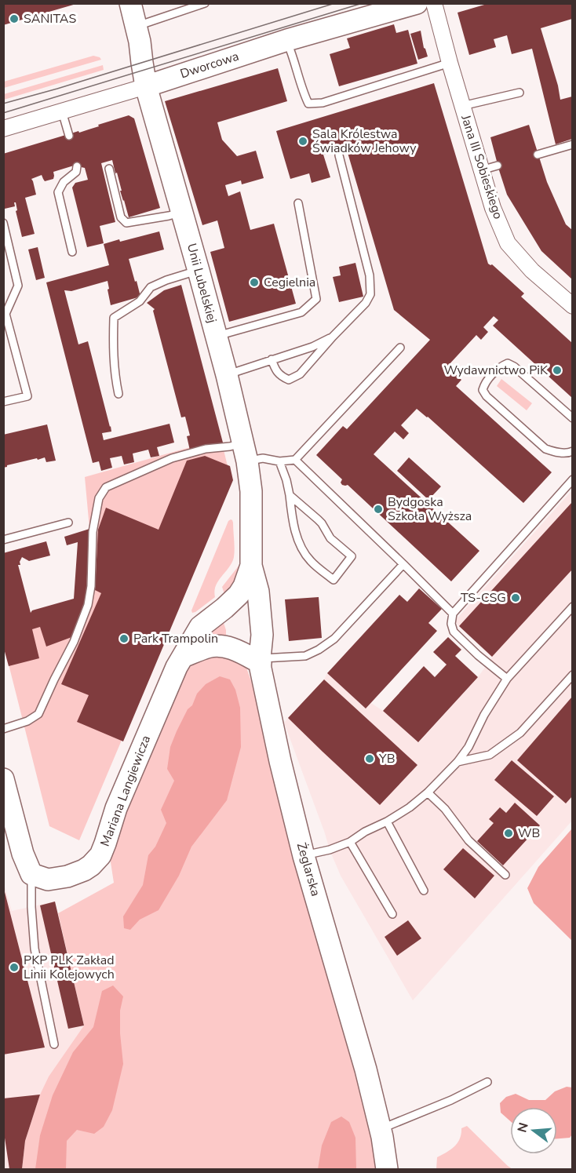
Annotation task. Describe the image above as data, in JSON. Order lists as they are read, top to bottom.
{
  "streets": {
    "street": [
      "Dworcowa",
      "Jana III Sobieskiego",
      "Unii Lubelskiej",
      "Mariana Langiewicza",
      "Żeglarska"
    ]
  },
  "crossings": [
    ["Dworcowa", "Unii Lubelskiej"],
    ["Unii Lubelskiej", "Mariana Langiewicza"],
    ["Unii Lubelskiej", "Żeglarska"],
    ["Mariana Langiewicza", "Żeglarska"]
  ],
  "places": [
    "SANITAS",
    "Sala Królestwa Świadków Jehowy",
    "Cegielnia",
    "Wydawnictwo PiK",
    "Bydgoska Szkoła Wyższa",
    "TS-CSG",
    "Park Trampolin",
    "YB",
    "WB",
    "PKP PLK Zakład Linii Kolejowych"
  ],
  "north": "left"
}
